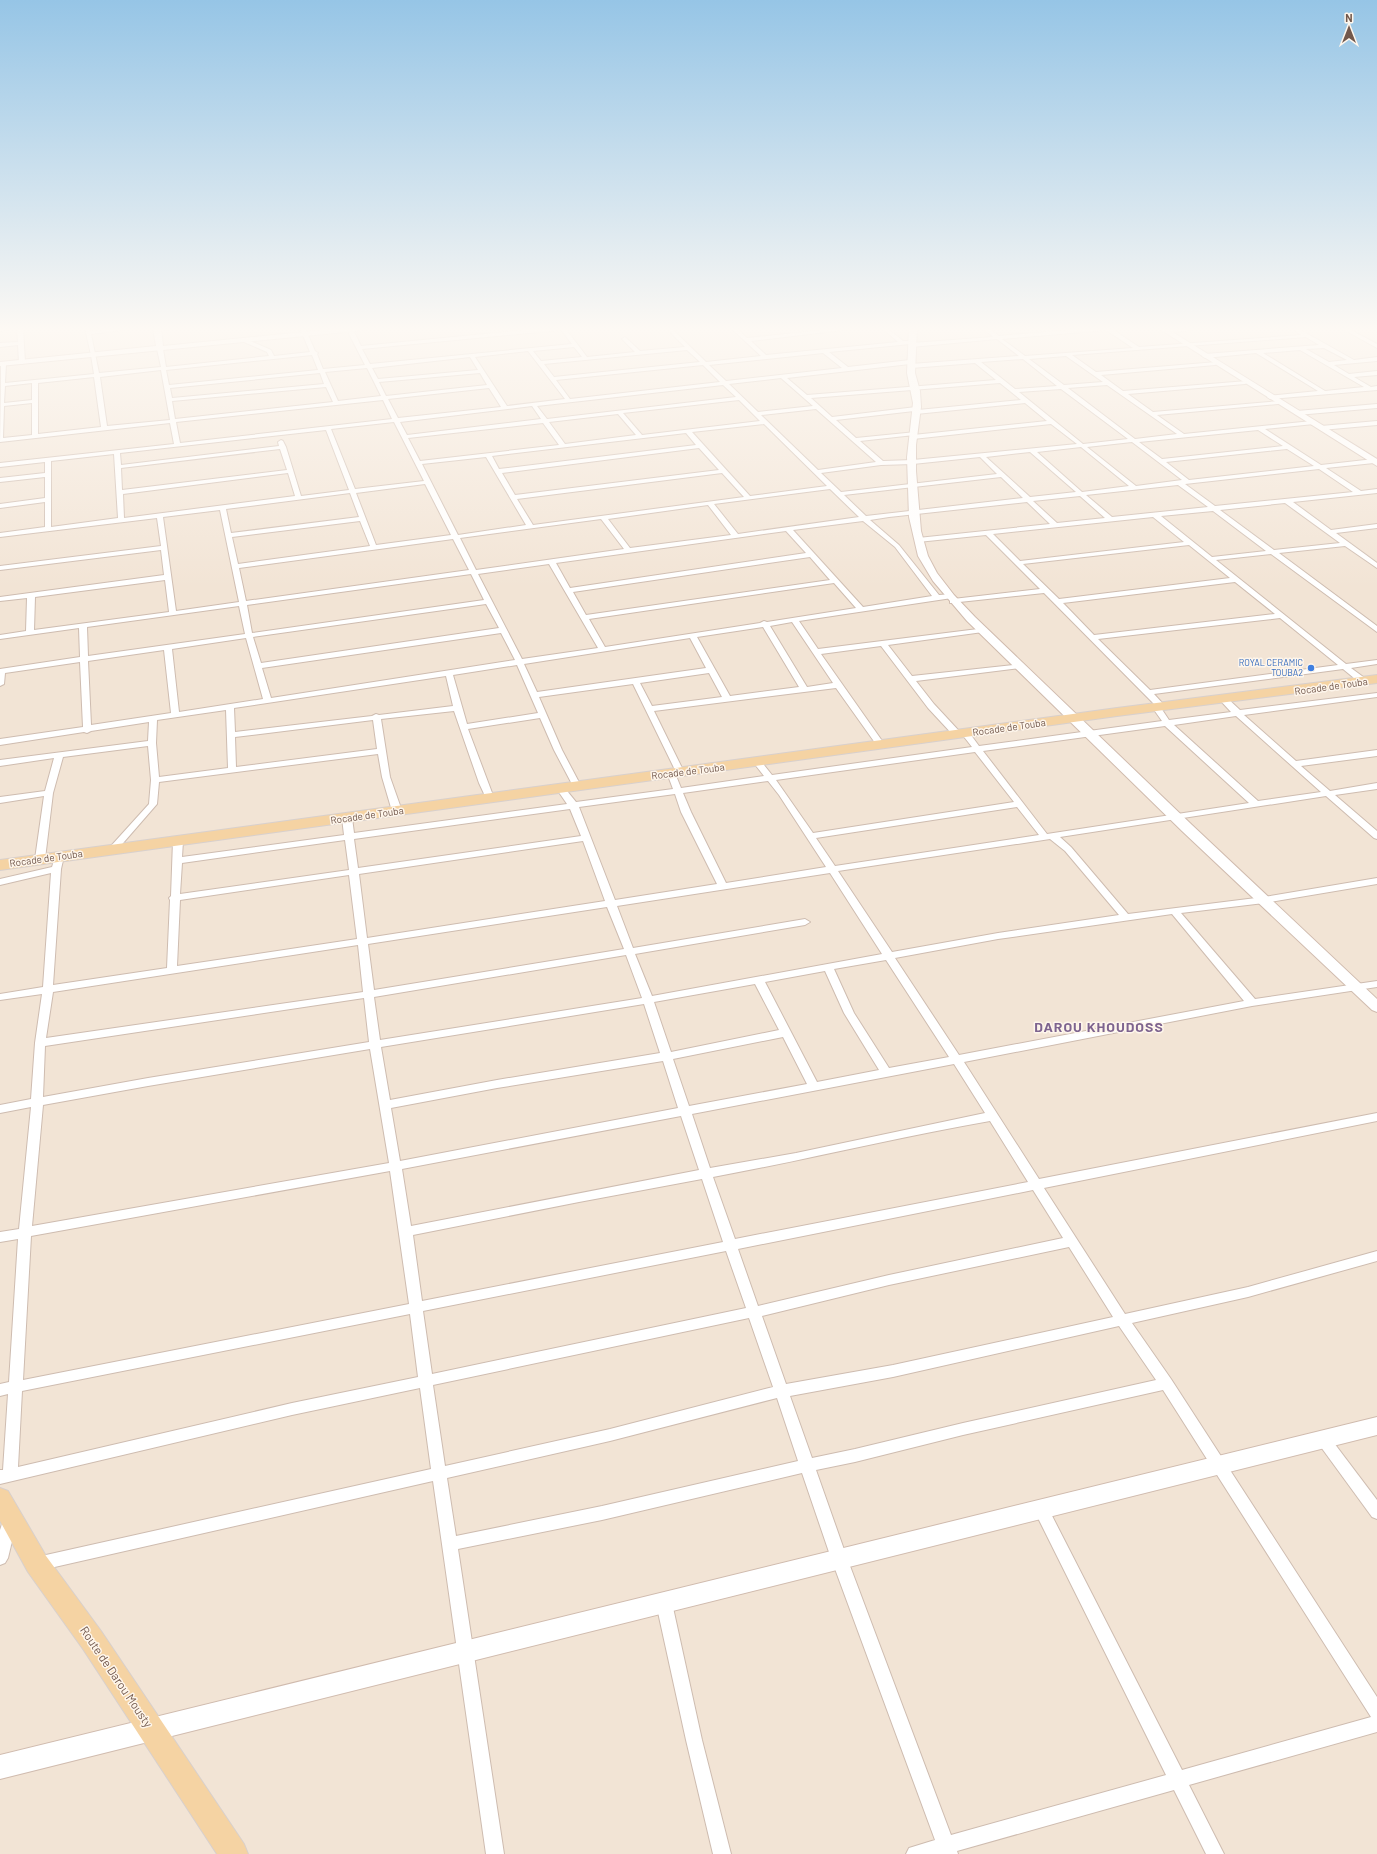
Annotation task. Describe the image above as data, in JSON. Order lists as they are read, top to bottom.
{
  "streets": {
    "main road": ["Rocade de Touba", "Route de Darou Mousty"]
  },
  "districts": ["DAROU KHOUDOSS"],
  "places": ["ROYAL CERAMIC TOUBA2"],
  "north": "top"
}
